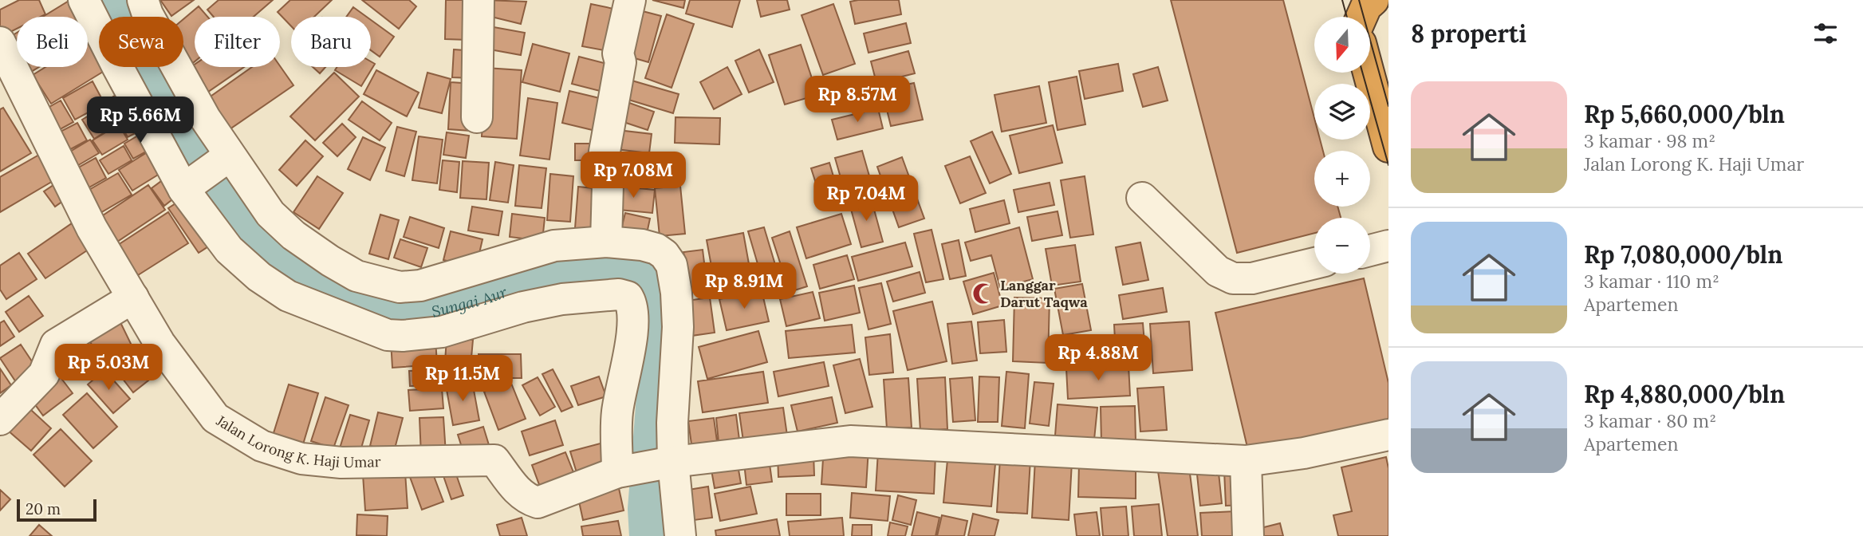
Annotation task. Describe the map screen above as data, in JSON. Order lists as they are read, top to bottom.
{
  "streets": {
    "street": ["Jalan Lorong K. Haji Umar"]
  },
  "water": ["Sungai Aur"],
  "places": {
    "mosque": ["Langgar Darut Taqwa"]
  },
  "scale_bar": "20 m",
  "north": "bottom",
  "page": {
    "heading": "8 properti",
    "map_buttons": ["+", "−"],
    "chip": [
      "Beli",
      "Sewa",
      "Filter",
      "Baru"
    ],
    "list": [
      {
        "name": "Rp 5,660,000/bln",
        "note": "3 kamar · 98 m² · Jalan Lorong K. Haji Umar"
      },
      {
        "name": "Rp 7,080,000/bln",
        "note": "3 kamar · 110 m² · Apartemen"
      },
      {
        "name": "Rp 4,880,000/bln",
        "note": "3 kamar · 80 m² · Apartemen"
      }
    ],
    "price": [
      "Rp 8.57M",
      "Rp 5.66M",
      "Rp 7.08M",
      "Rp 7.04M",
      "Rp 8.91M",
      "Rp 4.88M",
      "Rp 5.03M",
      "Rp 11.5M"
    ],
    "scale": "20 m"
  }
}
